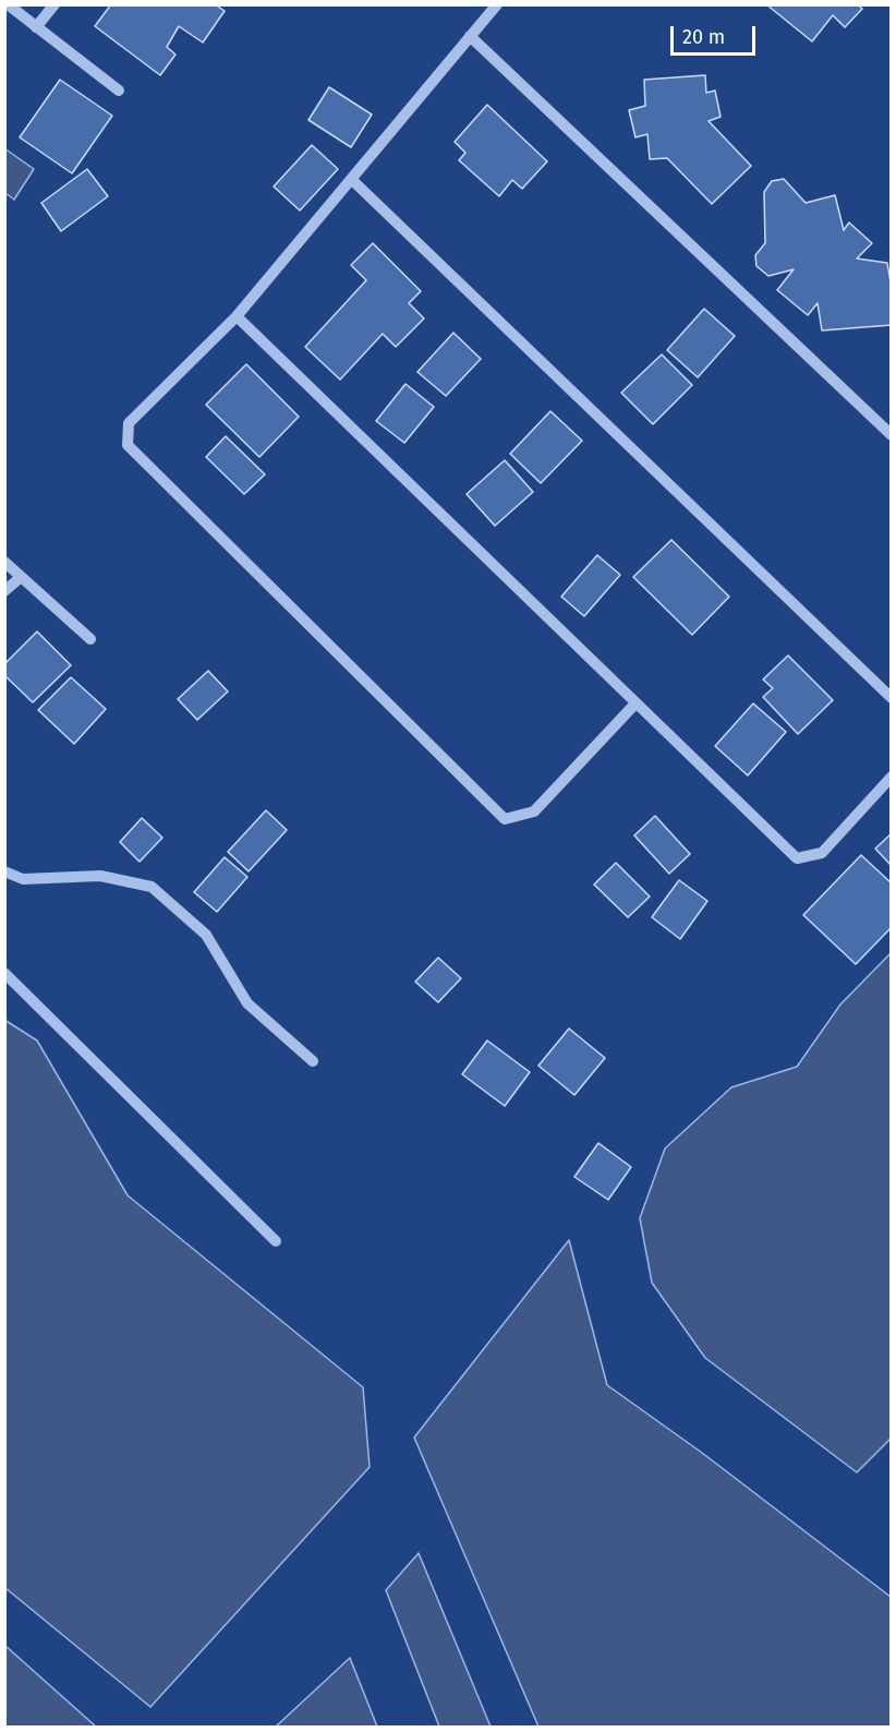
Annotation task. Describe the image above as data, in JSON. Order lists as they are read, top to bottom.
{
  "scale_bar": "20 m"
}
